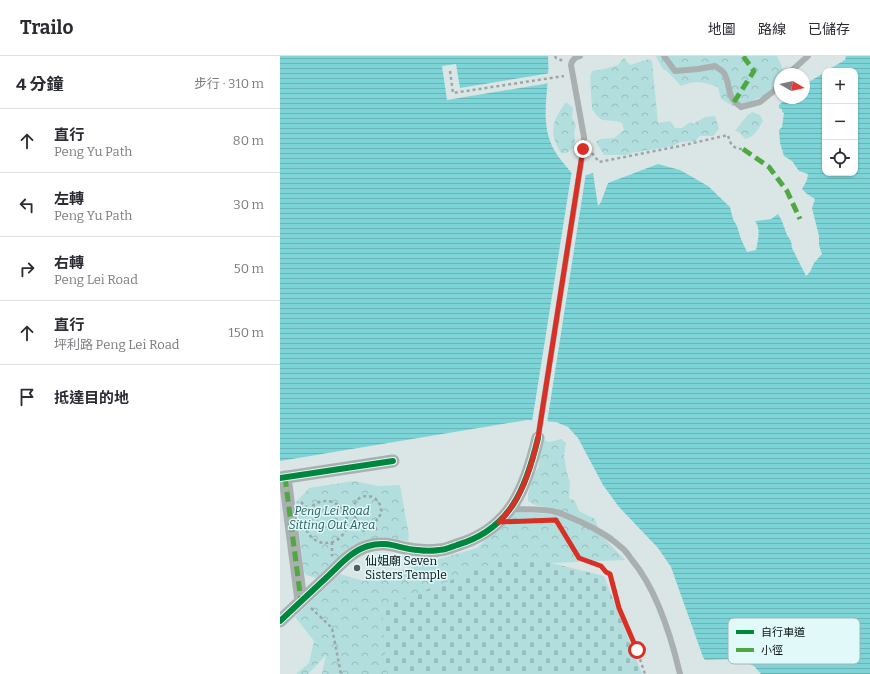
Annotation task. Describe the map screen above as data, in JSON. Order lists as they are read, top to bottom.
{
  "parks": ["Peng Lei Road Sitting Out Area"],
  "places": ["仙姐廟 Seven Sisters Temple"],
  "legend": ["自行車道", "小徑"],
  "north": "right",
  "page": {
    "header": "Trailo",
    "nav": ["地圖", "路線", "已儲存"],
    "heading": ["4 分鐘", "步行 · 310 m"],
    "map_buttons": ["+", "−"],
    "list": [
      ["直行", "Peng Yu Path", "80 m"],
      ["左轉", "Peng Yu Path", "30 m"],
      ["右轉", "Peng Lei Road", "50 m"],
      ["直行", "坪利路 Peng Lei Road", "150 m"],
      "抵達目的地"
    ]
  }
}
